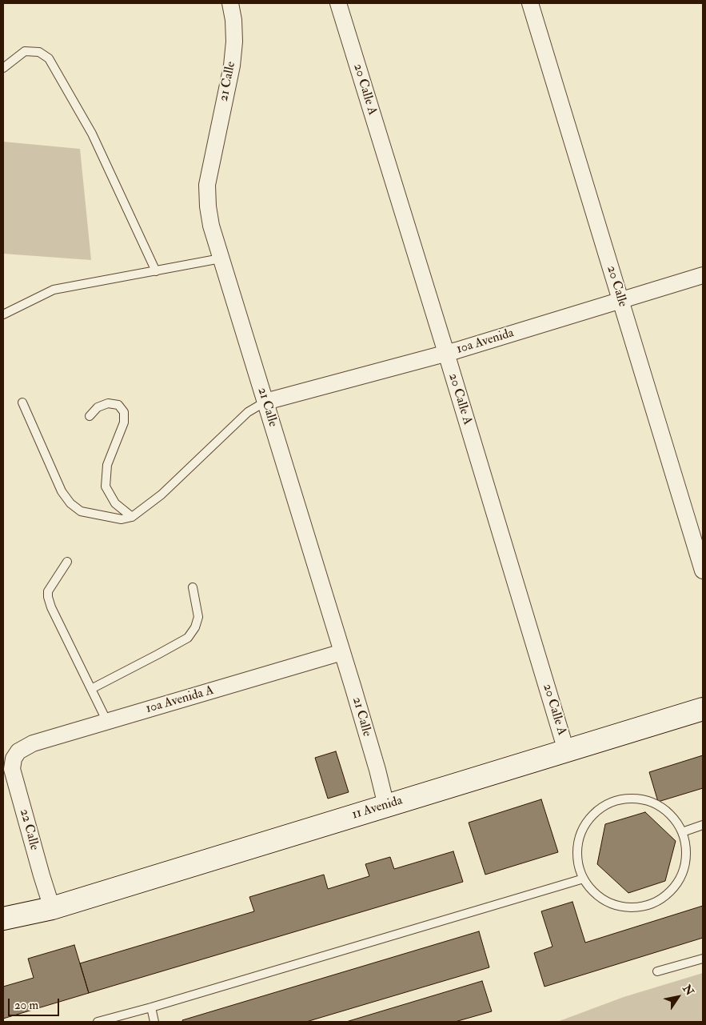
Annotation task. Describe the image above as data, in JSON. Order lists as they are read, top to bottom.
{
  "streets": {
    "main road": ["11 Avenida"],
    "street": [
      "21 Calle",
      "20 Calle A",
      "20 Calle",
      "10a Avenida",
      "10a Avenida A",
      "22 Calle"
    ]
  },
  "crossings": [
    ["21 Calle", "10a Avenida"],
    ["21 Calle", "10a Avenida A"],
    ["21 Calle", "11 Avenida"],
    ["20 Calle A", "10a Avenida"],
    ["20 Calle A", "11 Avenida"],
    ["20 Calle", "10a Avenida"],
    ["10a Avenida A", "22 Calle"],
    ["11 Avenida", "22 Calle"]
  ],
  "scale_bar": "20 m",
  "north": "top right"
}
